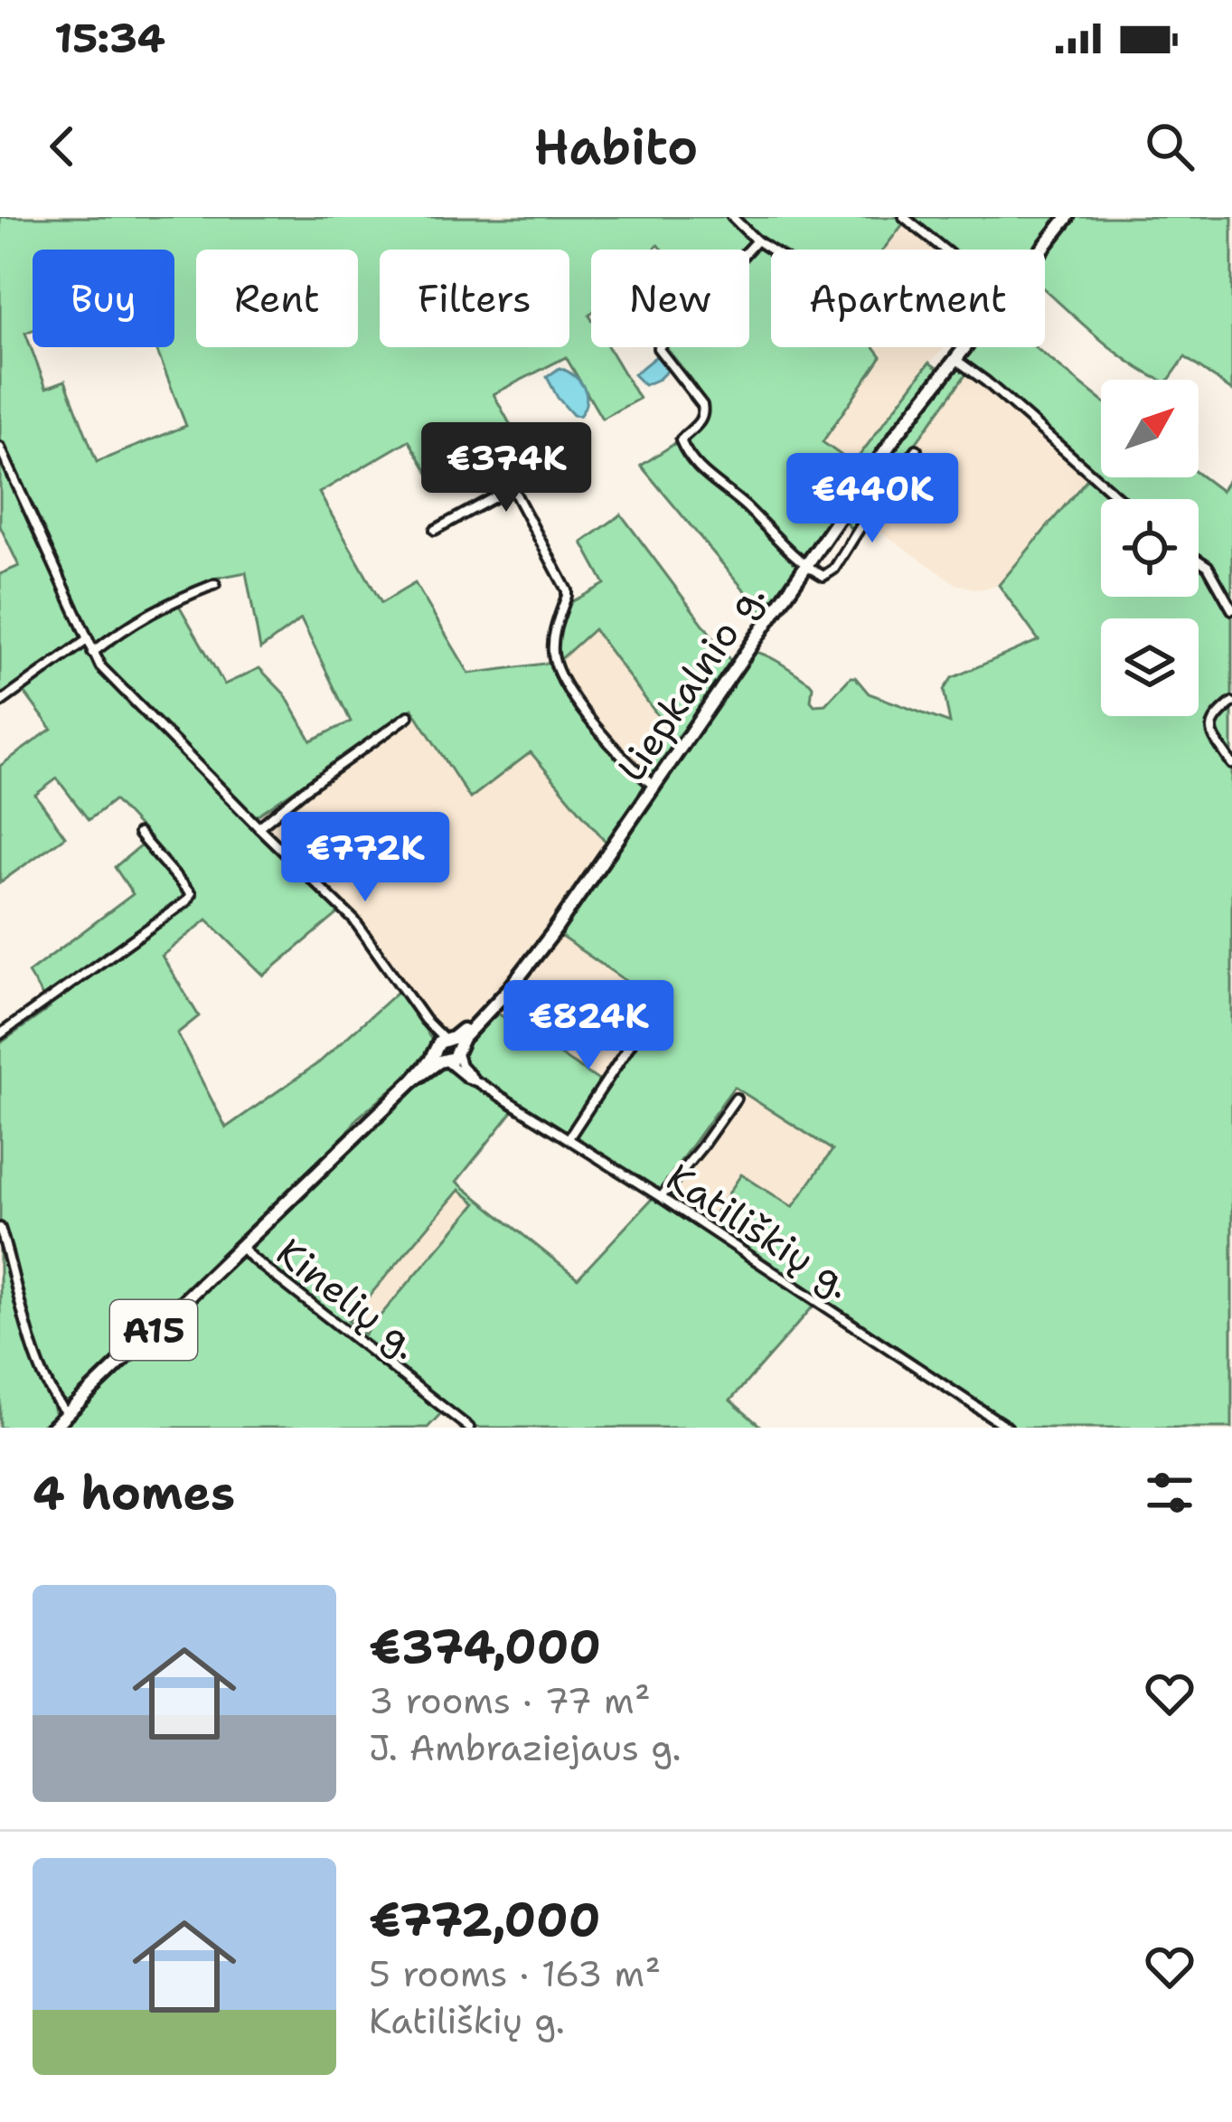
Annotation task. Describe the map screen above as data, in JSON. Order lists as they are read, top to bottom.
{
  "streets": {
    "highway": ["Liepkalnio g.", "A15"],
    "street": ["Katiliškių g.", "Kinelių g."]
  },
  "crossings": [
    ["Liepkalnio g.", "Katiliškių g."],
    ["Liepkalnio g.", "Kinelių g."],
    ["Liepkalnio g.", "A15"],
    ["Kinelių g.", "A15"]
  ],
  "north": "top right",
  "page": {
    "status": "15:34",
    "header": "Habito",
    "chip": [
      "Buy",
      "Rent",
      "Filters",
      "New",
      "Apartment"
    ],
    "price": [
      "€374K",
      "€440K",
      "€772K",
      "€824K"
    ],
    "heading": "4 homes",
    "list": [
      {
        "name": "€374,000",
        "note": "3 rooms · 77 m² · J. Ambraziejaus g."
      },
      {
        "name": "€772,000",
        "note": "5 rooms · 163 m² · Katiliškių g."
      }
    ]
  }
}
